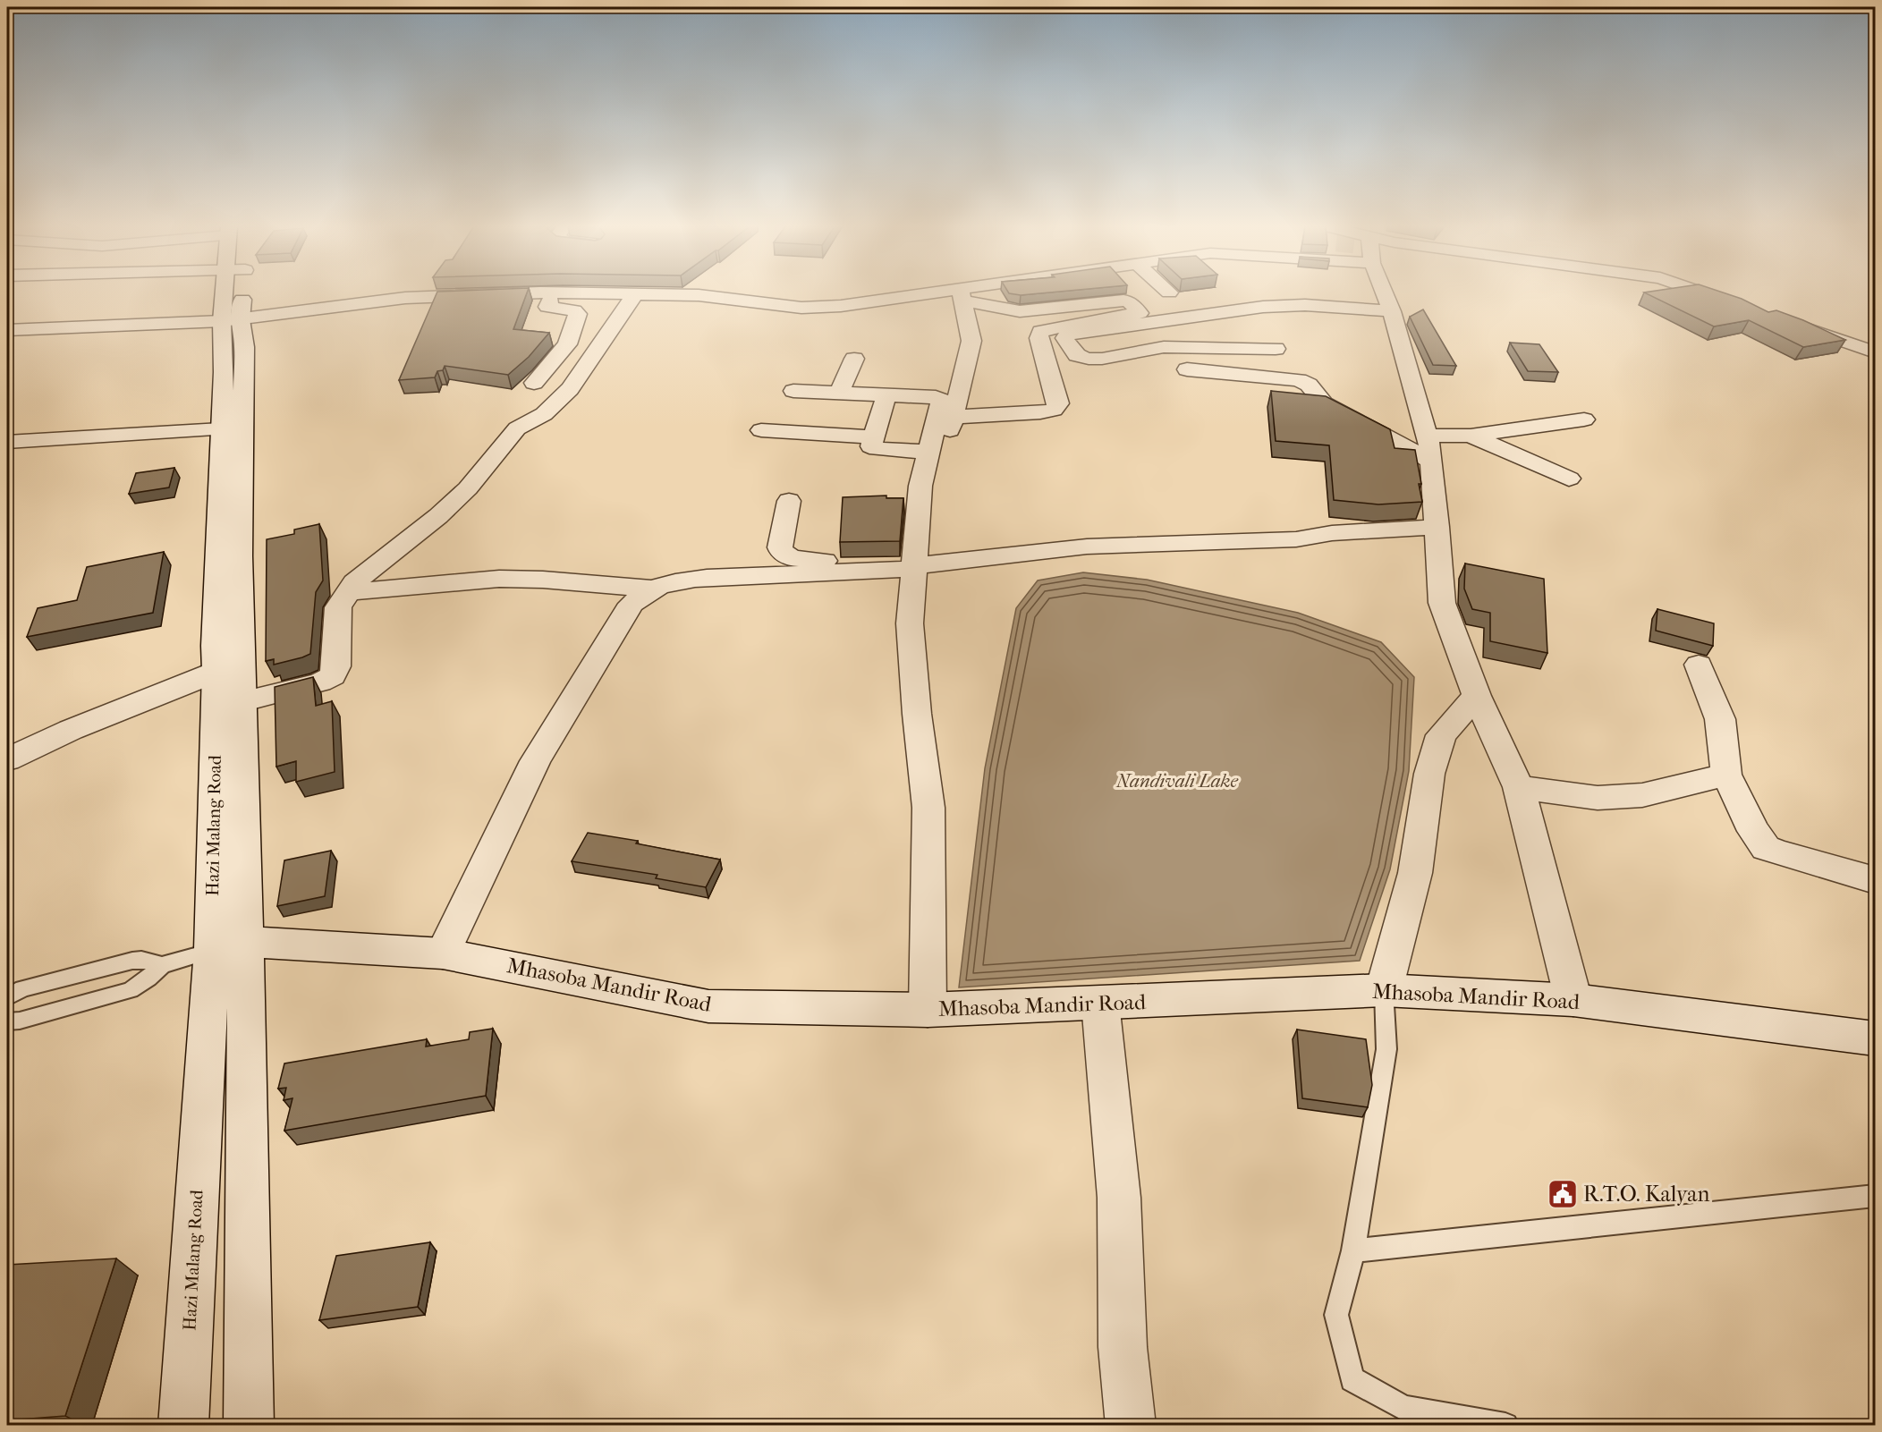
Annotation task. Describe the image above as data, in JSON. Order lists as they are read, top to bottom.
{
  "streets": {
    "street": ["Hazi Malang Road", "Mhasoba Mandir Road"]
  },
  "crossings": [
    ["Hazi Malang Road", "Mhasoba Mandir Road"]
  ],
  "water": ["Nandivali Lake"],
  "places": {
    "public building": ["R.T.O. Kalyan"]
  }
}
